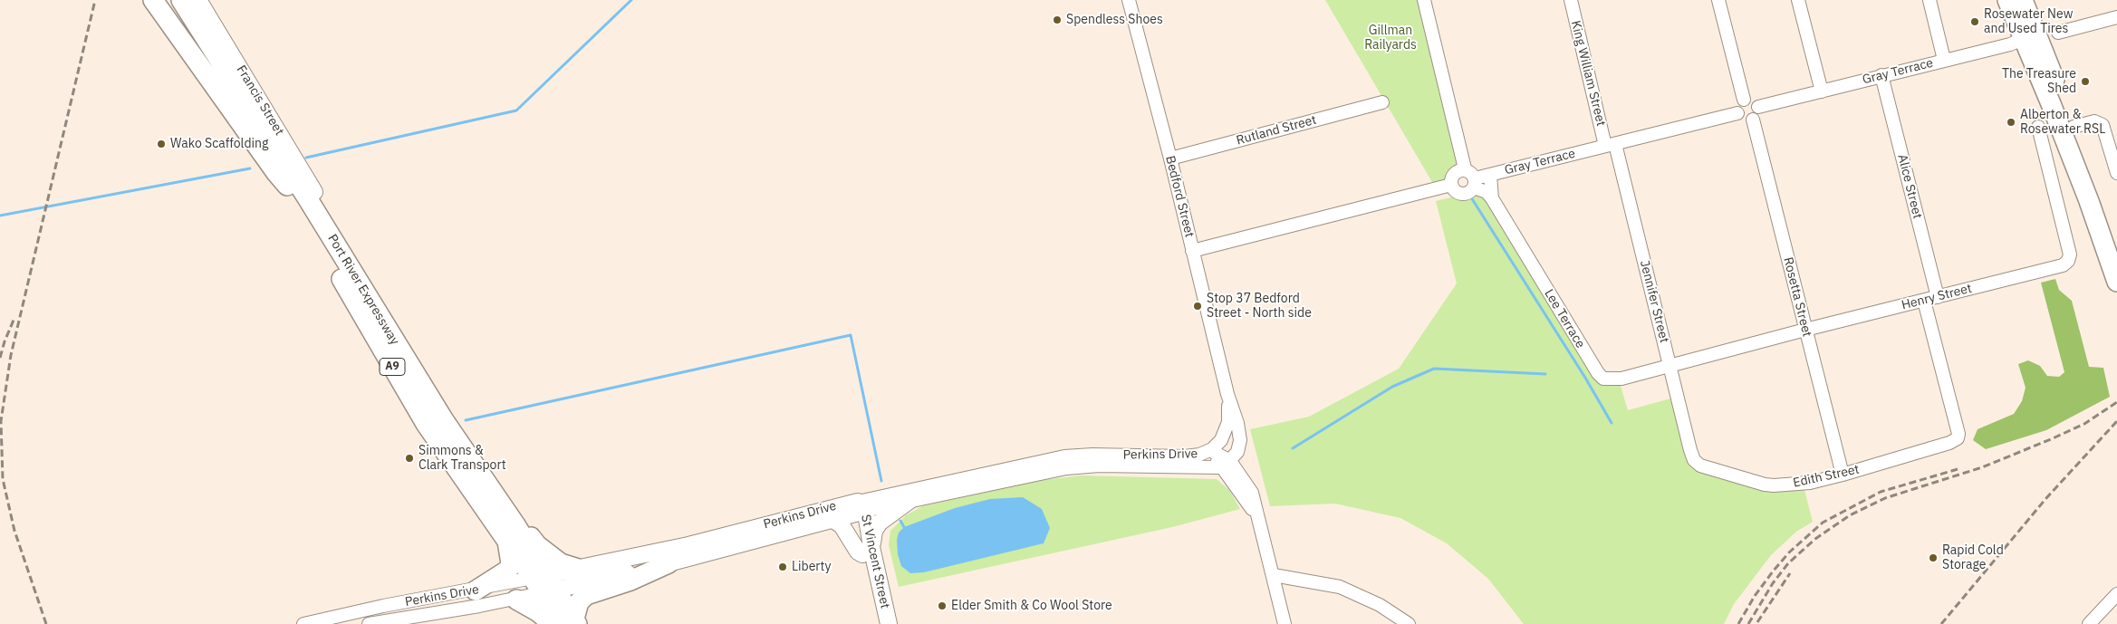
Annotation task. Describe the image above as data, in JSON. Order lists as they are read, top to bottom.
{
  "streets": {
    "highway": ["Port River Expressway", "A9"],
    "main road": ["Francis Street", "Perkins Drive", "St Vincent Street"],
    "street": [
      "Gray Terrace",
      "King William Street",
      "Rutland Street",
      "Alice Street",
      "Bedford Street",
      "Rosetta Street",
      "Henry Street",
      "Jennifer Street",
      "Lee Terrace",
      "Edith Street"
    ]
  },
  "crossings": [
    ["Gray Terrace", "King William Street"],
    ["Gray Terrace", "Alice Street"],
    ["Gray Terrace", "Rosetta Street"],
    ["Gray Terrace", "Jennifer Street"],
    ["Gray Terrace", "Lee Terrace"],
    ["King William Street", "Jennifer Street"],
    ["Francis Street", "Port River Expressway"],
    ["Rutland Street", "Bedford Street"],
    ["Alice Street", "Henry Street"],
    ["Bedford Street", "Perkins Drive"],
    ["Port River Expressway", "Perkins Drive"],
    ["Rosetta Street", "Henry Street"],
    ["Rosetta Street", "Edith Street"],
    ["Henry Street", "Jennifer Street"],
    ["Henry Street", "Lee Terrace"],
    ["Henry Street", "Edith Street"],
    ["Jennifer Street", "Lee Terrace"],
    ["Jennifer Street", "Edith Street"],
    ["Perkins Drive", "St Vincent Street"]
  ],
  "parks": ["Gillman Railyards"],
  "places": [
    "Spendless Shoes",
    "Rosewater New and Used Tires",
    "The Treasure Shed",
    "Alberton & Rosewater RSL",
    "Wako Scaffolding",
    "Stop 37 Bedford Street - North side",
    "Simmons & Clark Transport",
    "Rapid Cold Storage",
    "Liberty",
    "Elder Smith & Co Wool Store"
  ]
}
